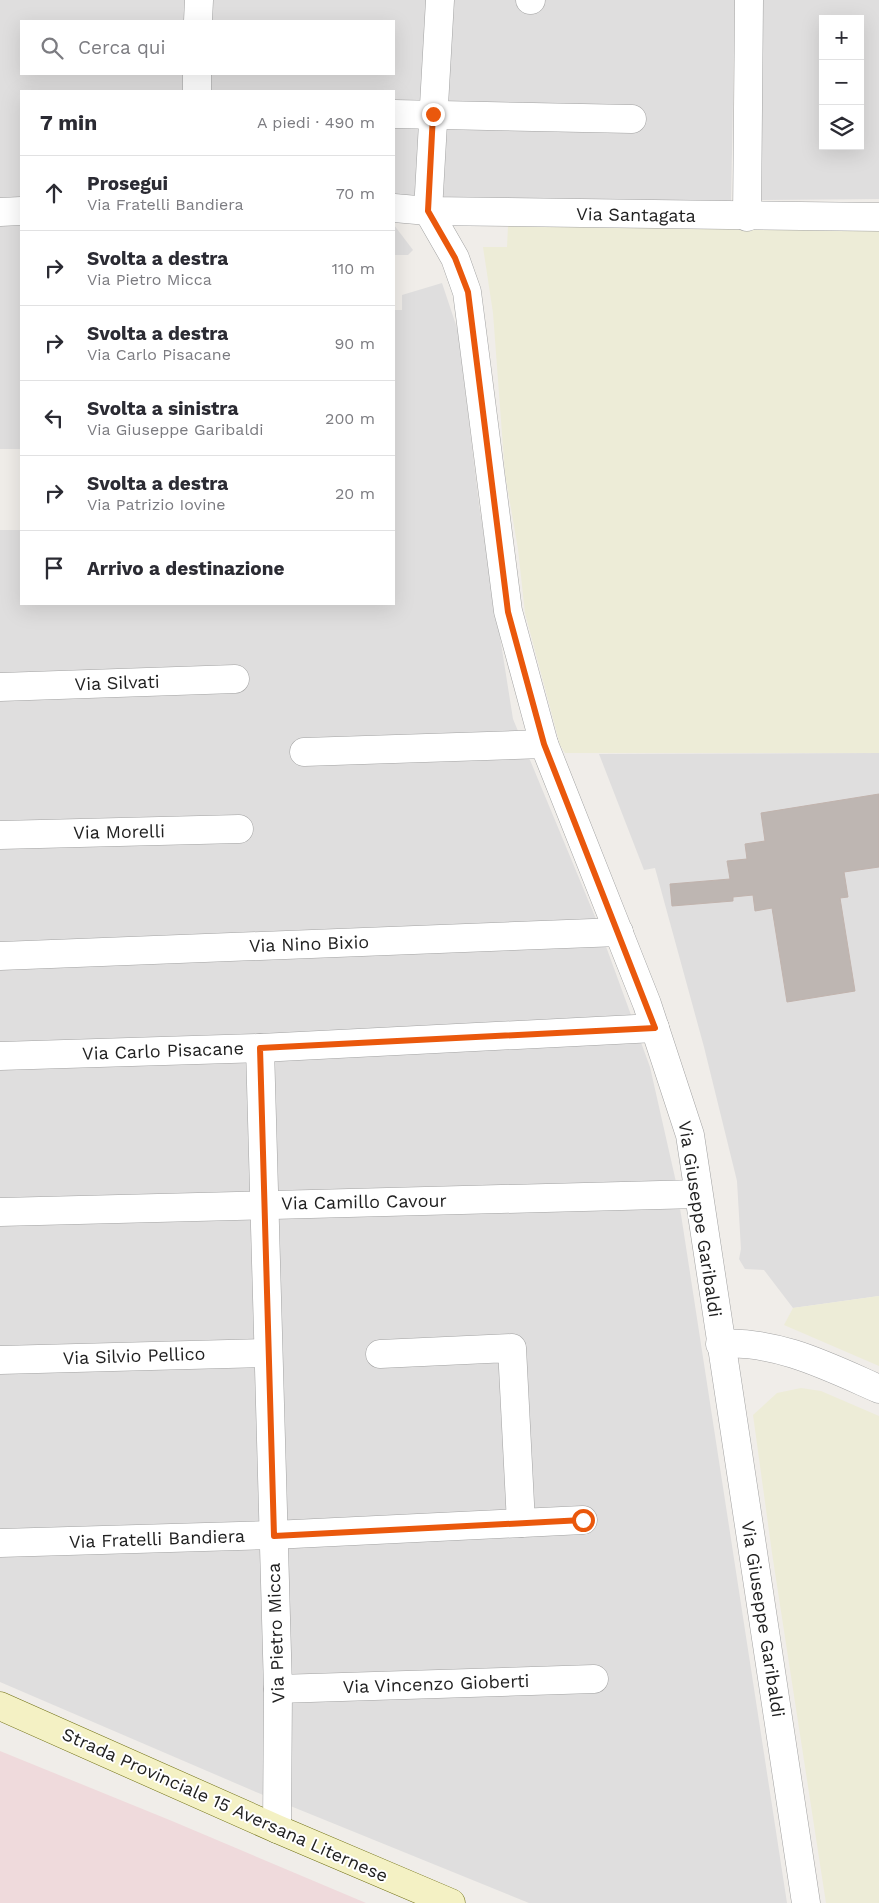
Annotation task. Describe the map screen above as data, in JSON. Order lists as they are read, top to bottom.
{
  "streets": {
    "main road": ["Strada Provinciale 15 Aversana Liternese"],
    "street": [
      "Via Santagata",
      "Via Silvati",
      "Via Morelli",
      "Via Nino Bixio",
      "Via Carlo Pisacane",
      "Via Camillo Cavour",
      "Via Giuseppe Garibaldi",
      "Via Silvio Pellico",
      "Via Fratelli Bandiera",
      "Via Pietro Micca",
      "Via Vincenzo Gioberti"
    ]
  },
  "crossings": [
    ["Via Santagata", "Via Giuseppe Garibaldi"],
    ["Via Nino Bixio", "Via Giuseppe Garibaldi"],
    ["Via Carlo Pisacane", "Via Giuseppe Garibaldi"],
    ["Via Carlo Pisacane", "Via Pietro Micca"],
    ["Via Camillo Cavour", "Via Giuseppe Garibaldi"],
    ["Via Camillo Cavour", "Via Pietro Micca"],
    ["Via Silvio Pellico", "Via Pietro Micca"],
    ["Via Fratelli Bandiera", "Via Pietro Micca"],
    ["Via Pietro Micca", "Via Vincenzo Gioberti"],
    ["Via Pietro Micca", "Strada Provinciale 15 Aversana Liternese"]
  ],
  "page": {
    "map_buttons": ["+", "−"],
    "search": "Cerca qui",
    "heading": ["7 min", "A piedi · 490 m"],
    "list": [
      ["Prosegui", "Via Fratelli Bandiera", "70 m"],
      ["Svolta a destra", "Via Pietro Micca", "110 m"],
      ["Svolta a destra", "Via Carlo Pisacane", "90 m"],
      ["Svolta a sinistra", "Via Giuseppe Garibaldi", "200 m"],
      ["Svolta a destra", "Via Patrizio Iovine", "20 m"],
      "Arrivo a destinazione"
    ]
  }
}
